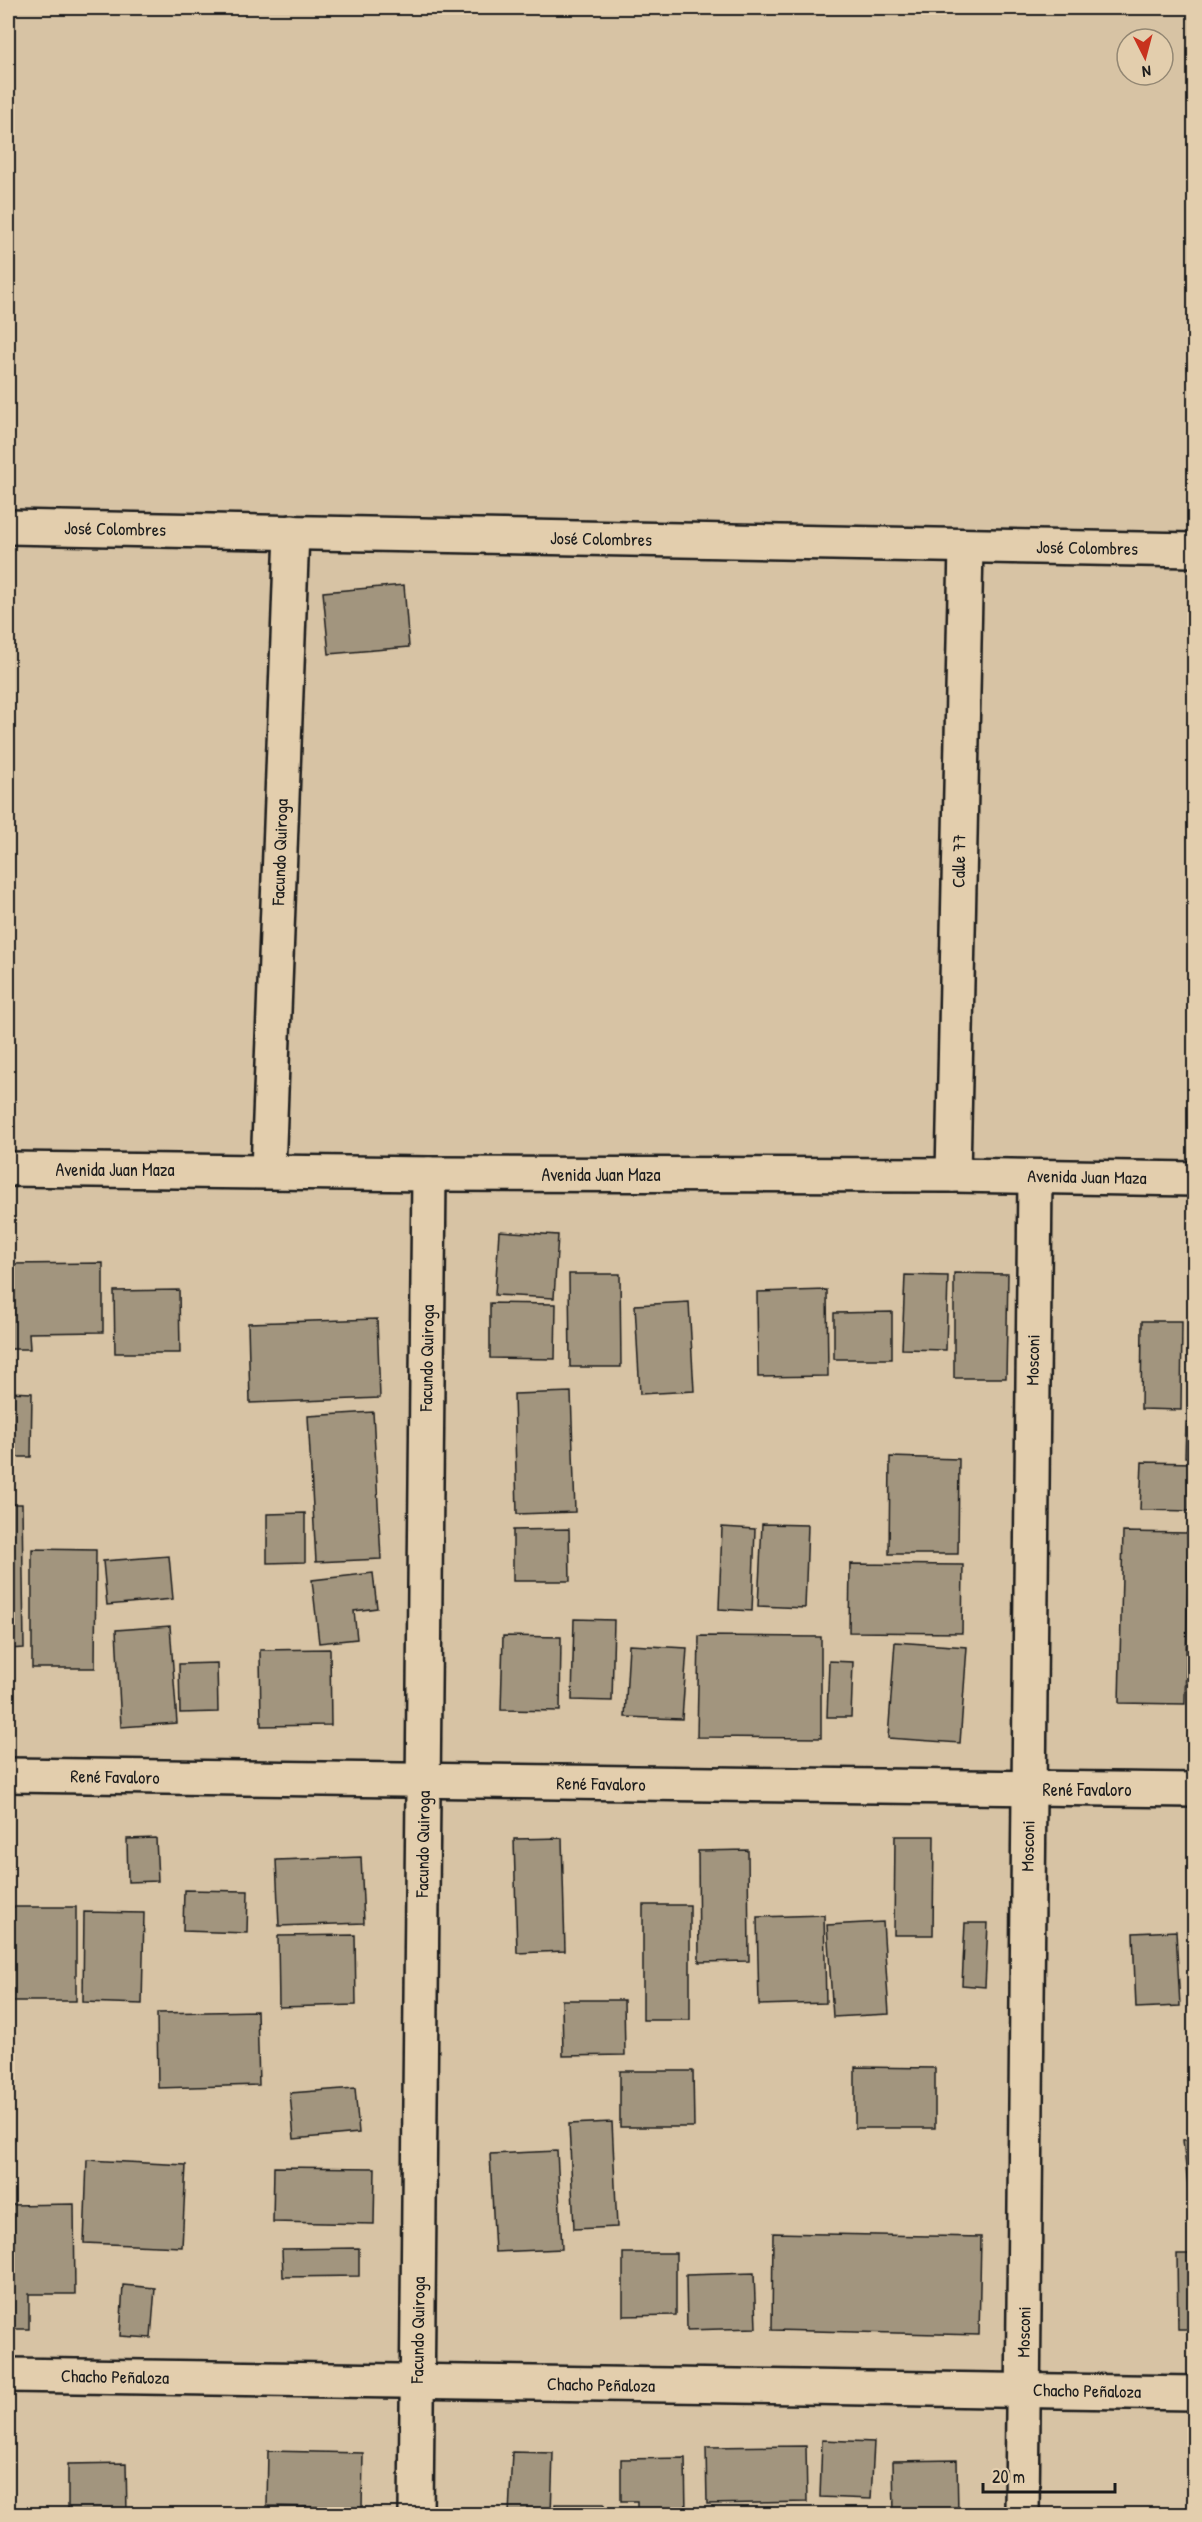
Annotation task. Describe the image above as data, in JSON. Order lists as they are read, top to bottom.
{
  "streets": {
    "street": [
      "José Colombres",
      "Facundo Quiroga",
      "Calle 77",
      "Avenida Juan Maza",
      "Mosconi",
      "René Favaloro",
      "Chacho Peñaloza"
    ]
  },
  "crossings": [
    ["José Colombres", "Facundo Quiroga"],
    ["José Colombres", "Calle 77"],
    ["Facundo Quiroga", "Avenida Juan Maza"],
    ["Facundo Quiroga", "René Favaloro"],
    ["Facundo Quiroga", "Chacho Peñaloza"],
    ["Calle 77", "Avenida Juan Maza"],
    ["Avenida Juan Maza", "Mosconi"],
    ["Mosconi", "René Favaloro"],
    ["Mosconi", "Chacho Peñaloza"]
  ],
  "scale_bar": "20 m",
  "north": "bottom"
}
